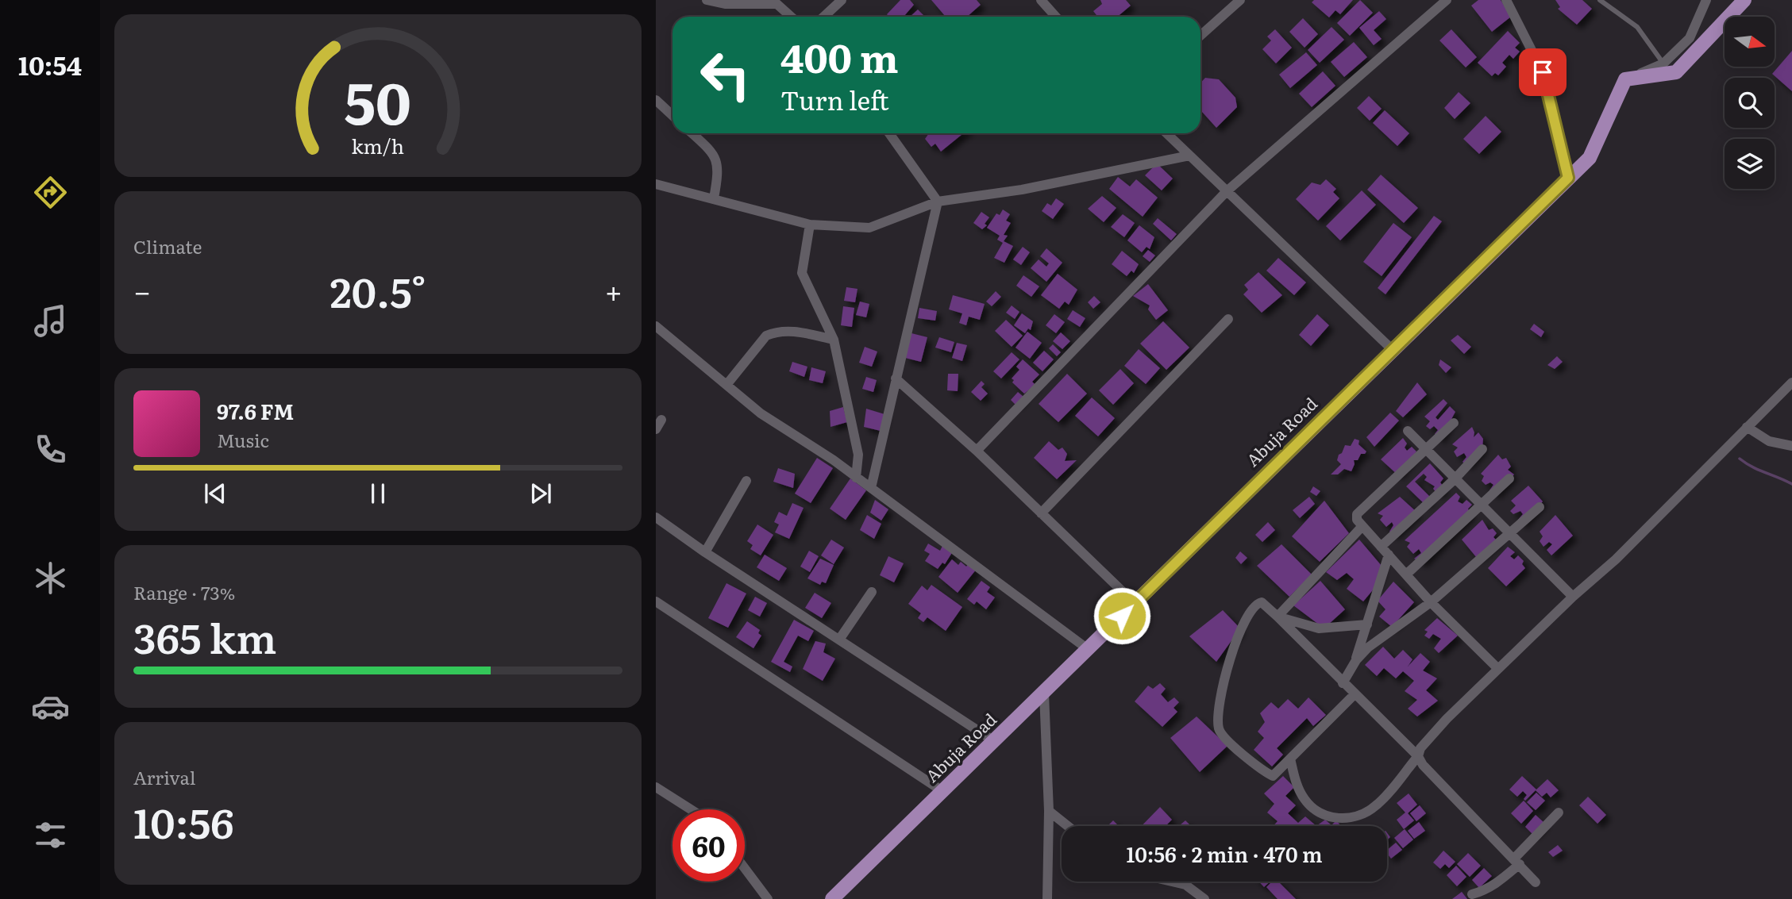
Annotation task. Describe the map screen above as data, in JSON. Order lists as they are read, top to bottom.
{
  "streets": {
    "main road": ["Abuja Road"]
  },
  "north": "right",
  "page": {
    "tabs": "10:54",
    "turn": ["400 m", "Turn left"],
    "tile": [
      "Climate",
      ["Range · 73%", "365 km"],
      ["Arrival", "10:56"]
    ],
    "heat": ["−", "20.5°", "+"],
    "song": ["97.6 FM", "Music"],
    "limit": "60",
    "trip": "10:56 · 2 min · 470 m",
    "gauge": ["50", "km/h"]
  }
}
